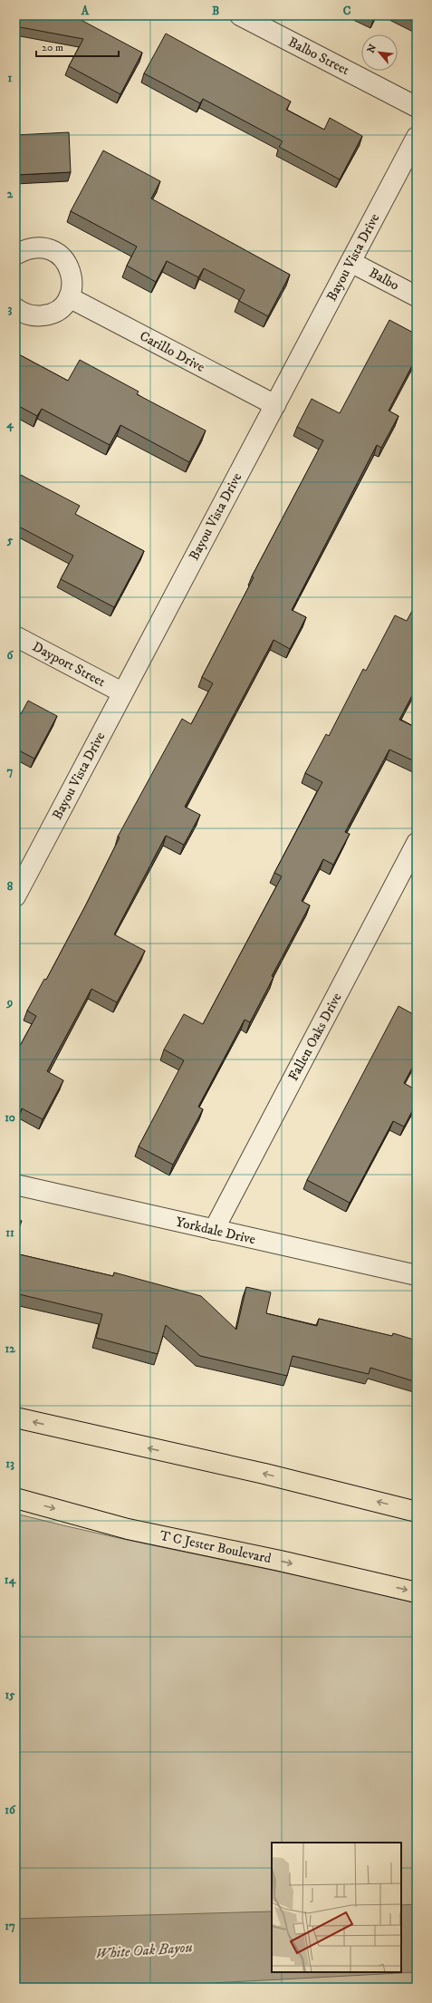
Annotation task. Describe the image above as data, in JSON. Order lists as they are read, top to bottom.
{
  "streets": {
    "main road": ["T C Jester Boulevard"],
    "street": [
      "Balbo Street",
      "Bayou Vista Drive",
      "Balbo",
      "Carillo Drive",
      "Dayport Street",
      "Fallen Oaks Drive",
      "Yorkdale Drive"
    ]
  },
  "crossings": [
    ["Bayou Vista Drive", "Balbo"],
    ["Bayou Vista Drive", "Carillo Drive"],
    ["Bayou Vista Drive", "Dayport Street"],
    ["Fallen Oaks Drive", "Yorkdale Drive"]
  ],
  "water": ["White Oak Bayou"],
  "scale_bar": "20 m",
  "north": "top left",
  "grid": {
    "columns": ["A", "B", "C"],
    "rows": [
      "1",
      "2",
      "3",
      "4",
      "5",
      "6",
      "7",
      "8",
      "9",
      "10",
      "11",
      "12",
      "13",
      "14",
      "15",
      "16",
      "17"
    ]
  }
}
